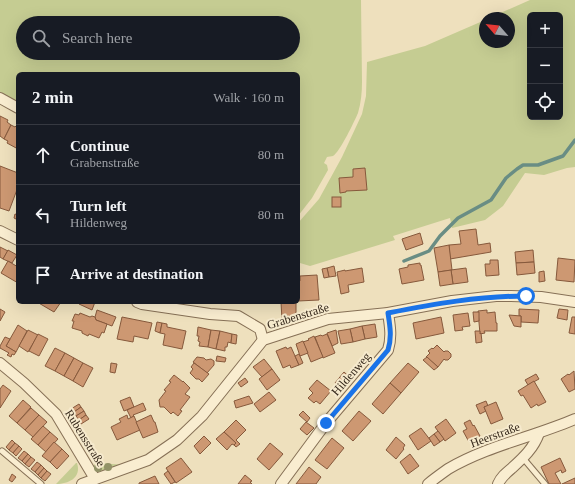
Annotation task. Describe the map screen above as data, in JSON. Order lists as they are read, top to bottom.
{
  "streets": {
    "street": [
      "Grabenstraße",
      "Hildenweg",
      "Heerstraße",
      "Rubensstraße"
    ]
  },
  "crossings": [
    ["Grabenstraße", "Hildenweg"],
    ["Grabenstraße", "Rubensstraße"]
  ],
  "north": "top left",
  "page": {
    "map_buttons": ["+", "−"],
    "search": "Search here",
    "heading": ["2 min", "Walk · 160 m"],
    "list": [
      ["Continue", "Grabenstraße", "80 m"],
      ["Turn left", "Hildenweg", "80 m"],
      "Arrive at destination"
    ]
  }
}
